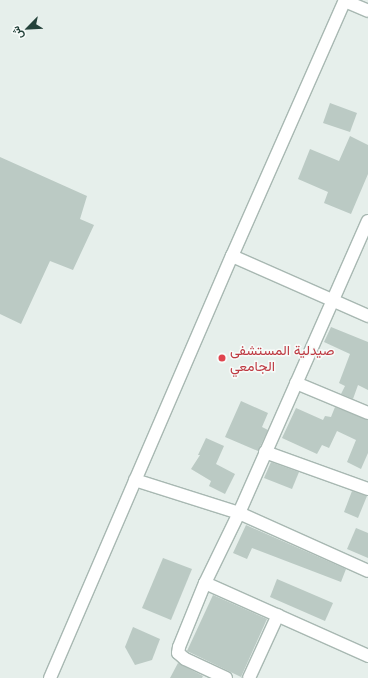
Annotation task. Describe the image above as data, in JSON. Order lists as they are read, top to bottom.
{
  "places": ["صيدلية المستشفى الجامعي"],
  "north": "bottom left"
}
